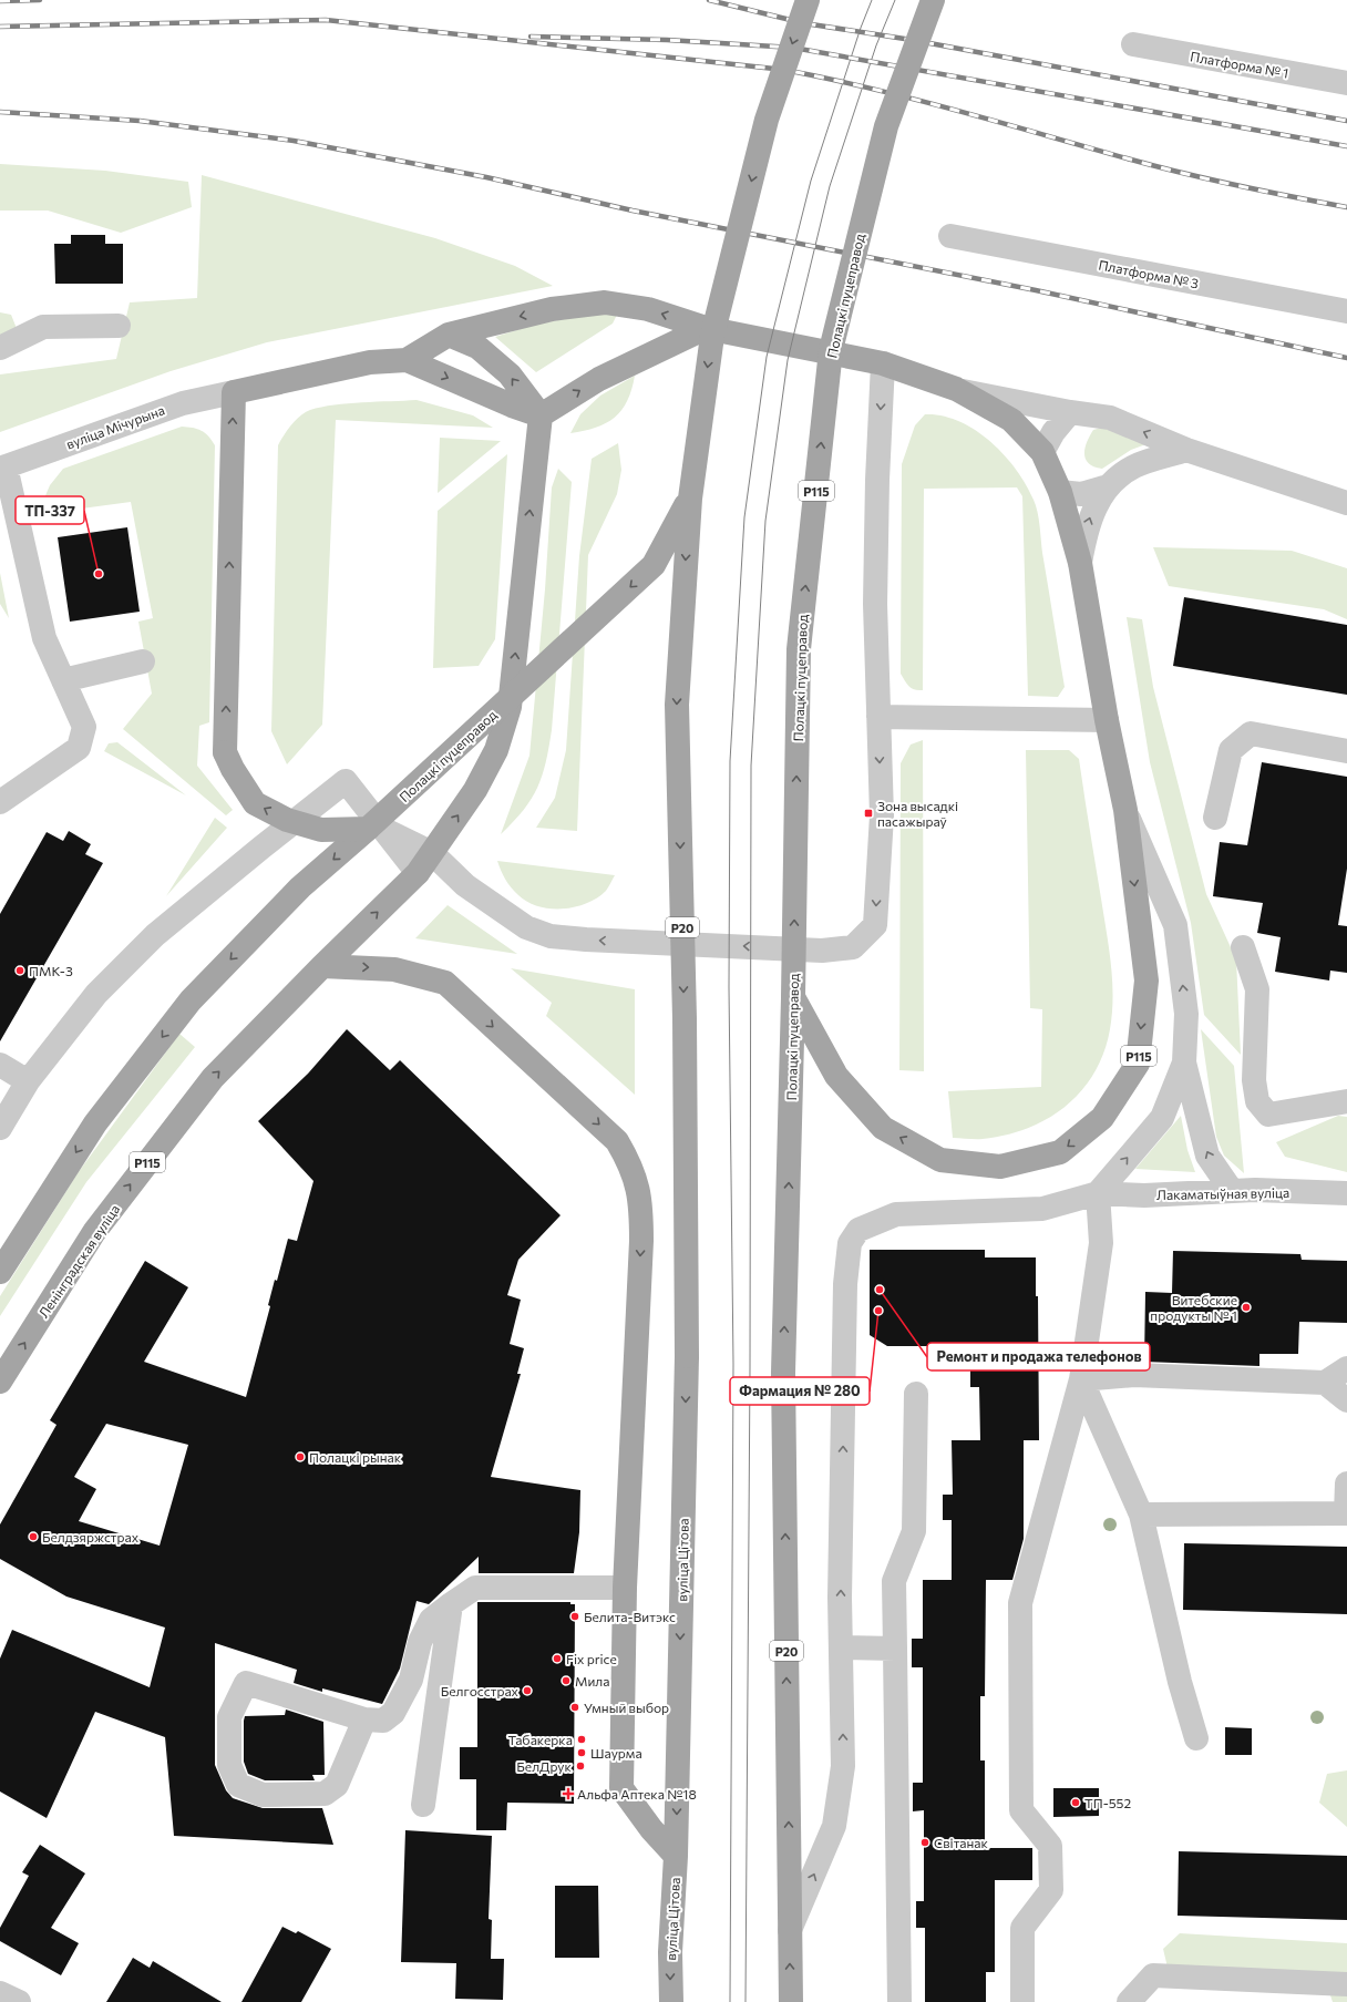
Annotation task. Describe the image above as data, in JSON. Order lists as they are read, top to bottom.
{
  "streets": {
    "main road": [
      "Полацкі пуцеправод",
      "Р115",
      "Р20",
      "Ленінградская вуліца",
      "вуліца Цітова"
    ],
    "street": [
      "Платформа № 1",
      "Платформа № 3",
      "вуліца Мічурына",
      "Лакаматыўная вуліца"
    ]
  },
  "crossings": [
    ["Полацкі пуцеправод", "Р115"],
    ["Полацкі пуцеправод", "Р20"],
    ["Полацкі пуцеправод", "Лакаматыўная вуліца"],
    ["Полацкі пуцеправод", "вуліца Цітова"],
    ["Р115", "Ленінградская вуліца"],
    ["Р20", "Лакаматыўная вуліца"]
  ],
  "one_way": ["Ленінградская вуліца"],
  "places": {
    "other": [
      "ТП-337",
      "ПМК-3",
      "Ремонт и продажа телефонов",
      "Витебские продукты № 1",
      "Фармация № 280",
      "Полацкі рынак",
      "Белдзяржстрах",
      "Белита-Витэкс",
      "Fix price",
      "Мила",
      "Белгосстрах",
      "Умный выбор",
      "Табакерка",
      "Шаурма",
      "БелДрук",
      "ТП-552",
      "Світанак"
    ],
    "transit": ["Зона высадкі пасажыраў"],
    "health": ["Альфа Аптека №18"]
  }
}
